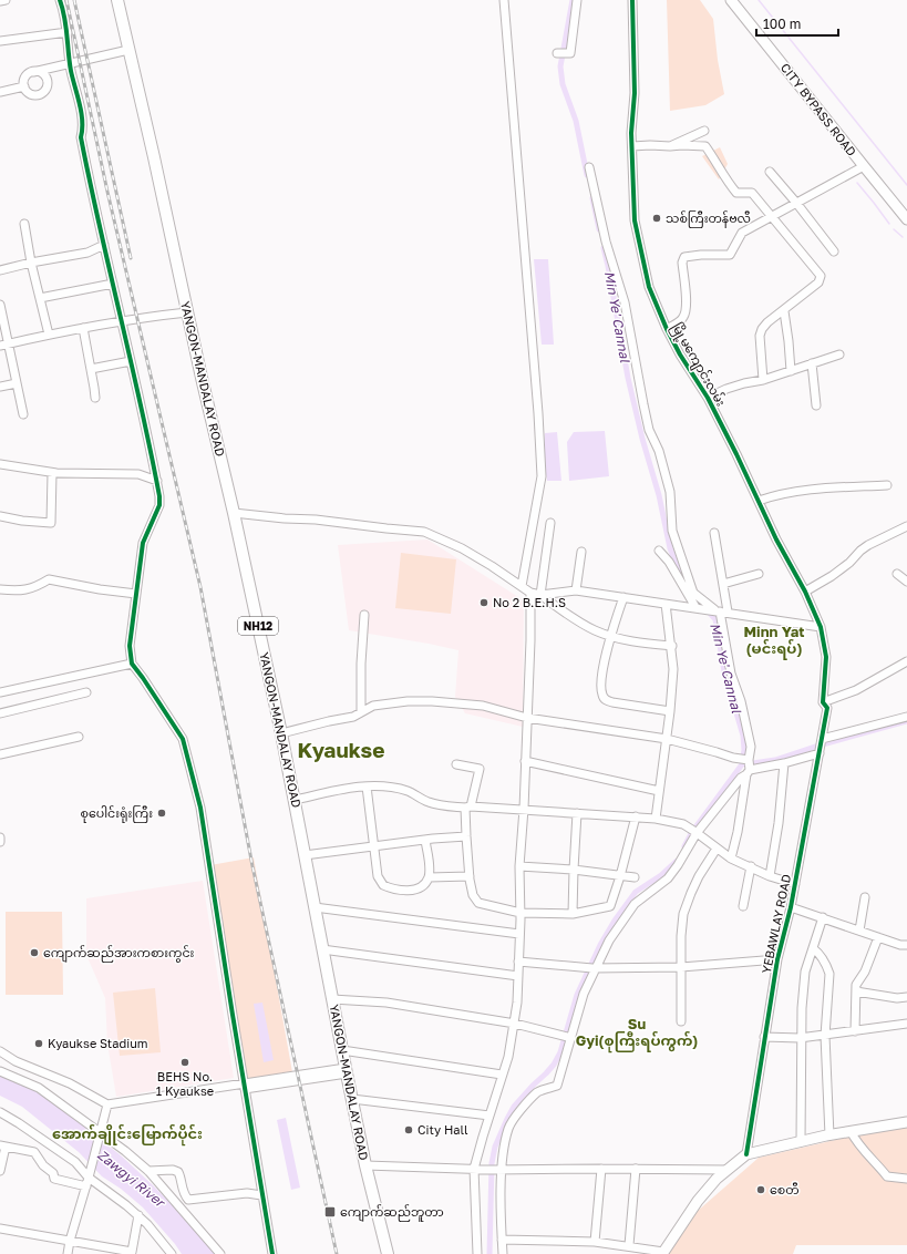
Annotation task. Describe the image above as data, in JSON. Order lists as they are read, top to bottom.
{
  "streets": {
    "highway": ["YANGON-MANDALAY ROAD", "NH12"],
    "main road": ["CITY BYPASS ROAD"],
    "street": ["မြို့မကျောင်းလမ်း", "YEBAWLAY ROAD"]
  },
  "crossings": [
    ["မြို့မကျောင်းလမ်း", "YEBAWLAY ROAD"]
  ],
  "districts": [
    "Minn Yat (မင်းရပ်)",
    "Kyaukse",
    "Su Gyi(စုကြီးရပ်ကွက်)",
    "အောက်ချိုင်းမြောက်ပိုင်း"
  ],
  "water": ["Min Ye' Cannal", "Zawgyi River"],
  "places": {
    "other": [
      "သစ်ကြီးတန်ဗလီ",
      "No 2 B.E.H.S",
      "စုပေါင်းရုံးကြီး",
      "ကျောက်ဆည်အားကစားကွင်း",
      "Kyaukse Stadium",
      "BEHS No. 1 Kyaukse",
      "City Hall",
      "စေတီ"
    ],
    "transit": ["ကျောက်ဆည်ဘူတာ"]
  },
  "scale_bar": "100 m"
}
